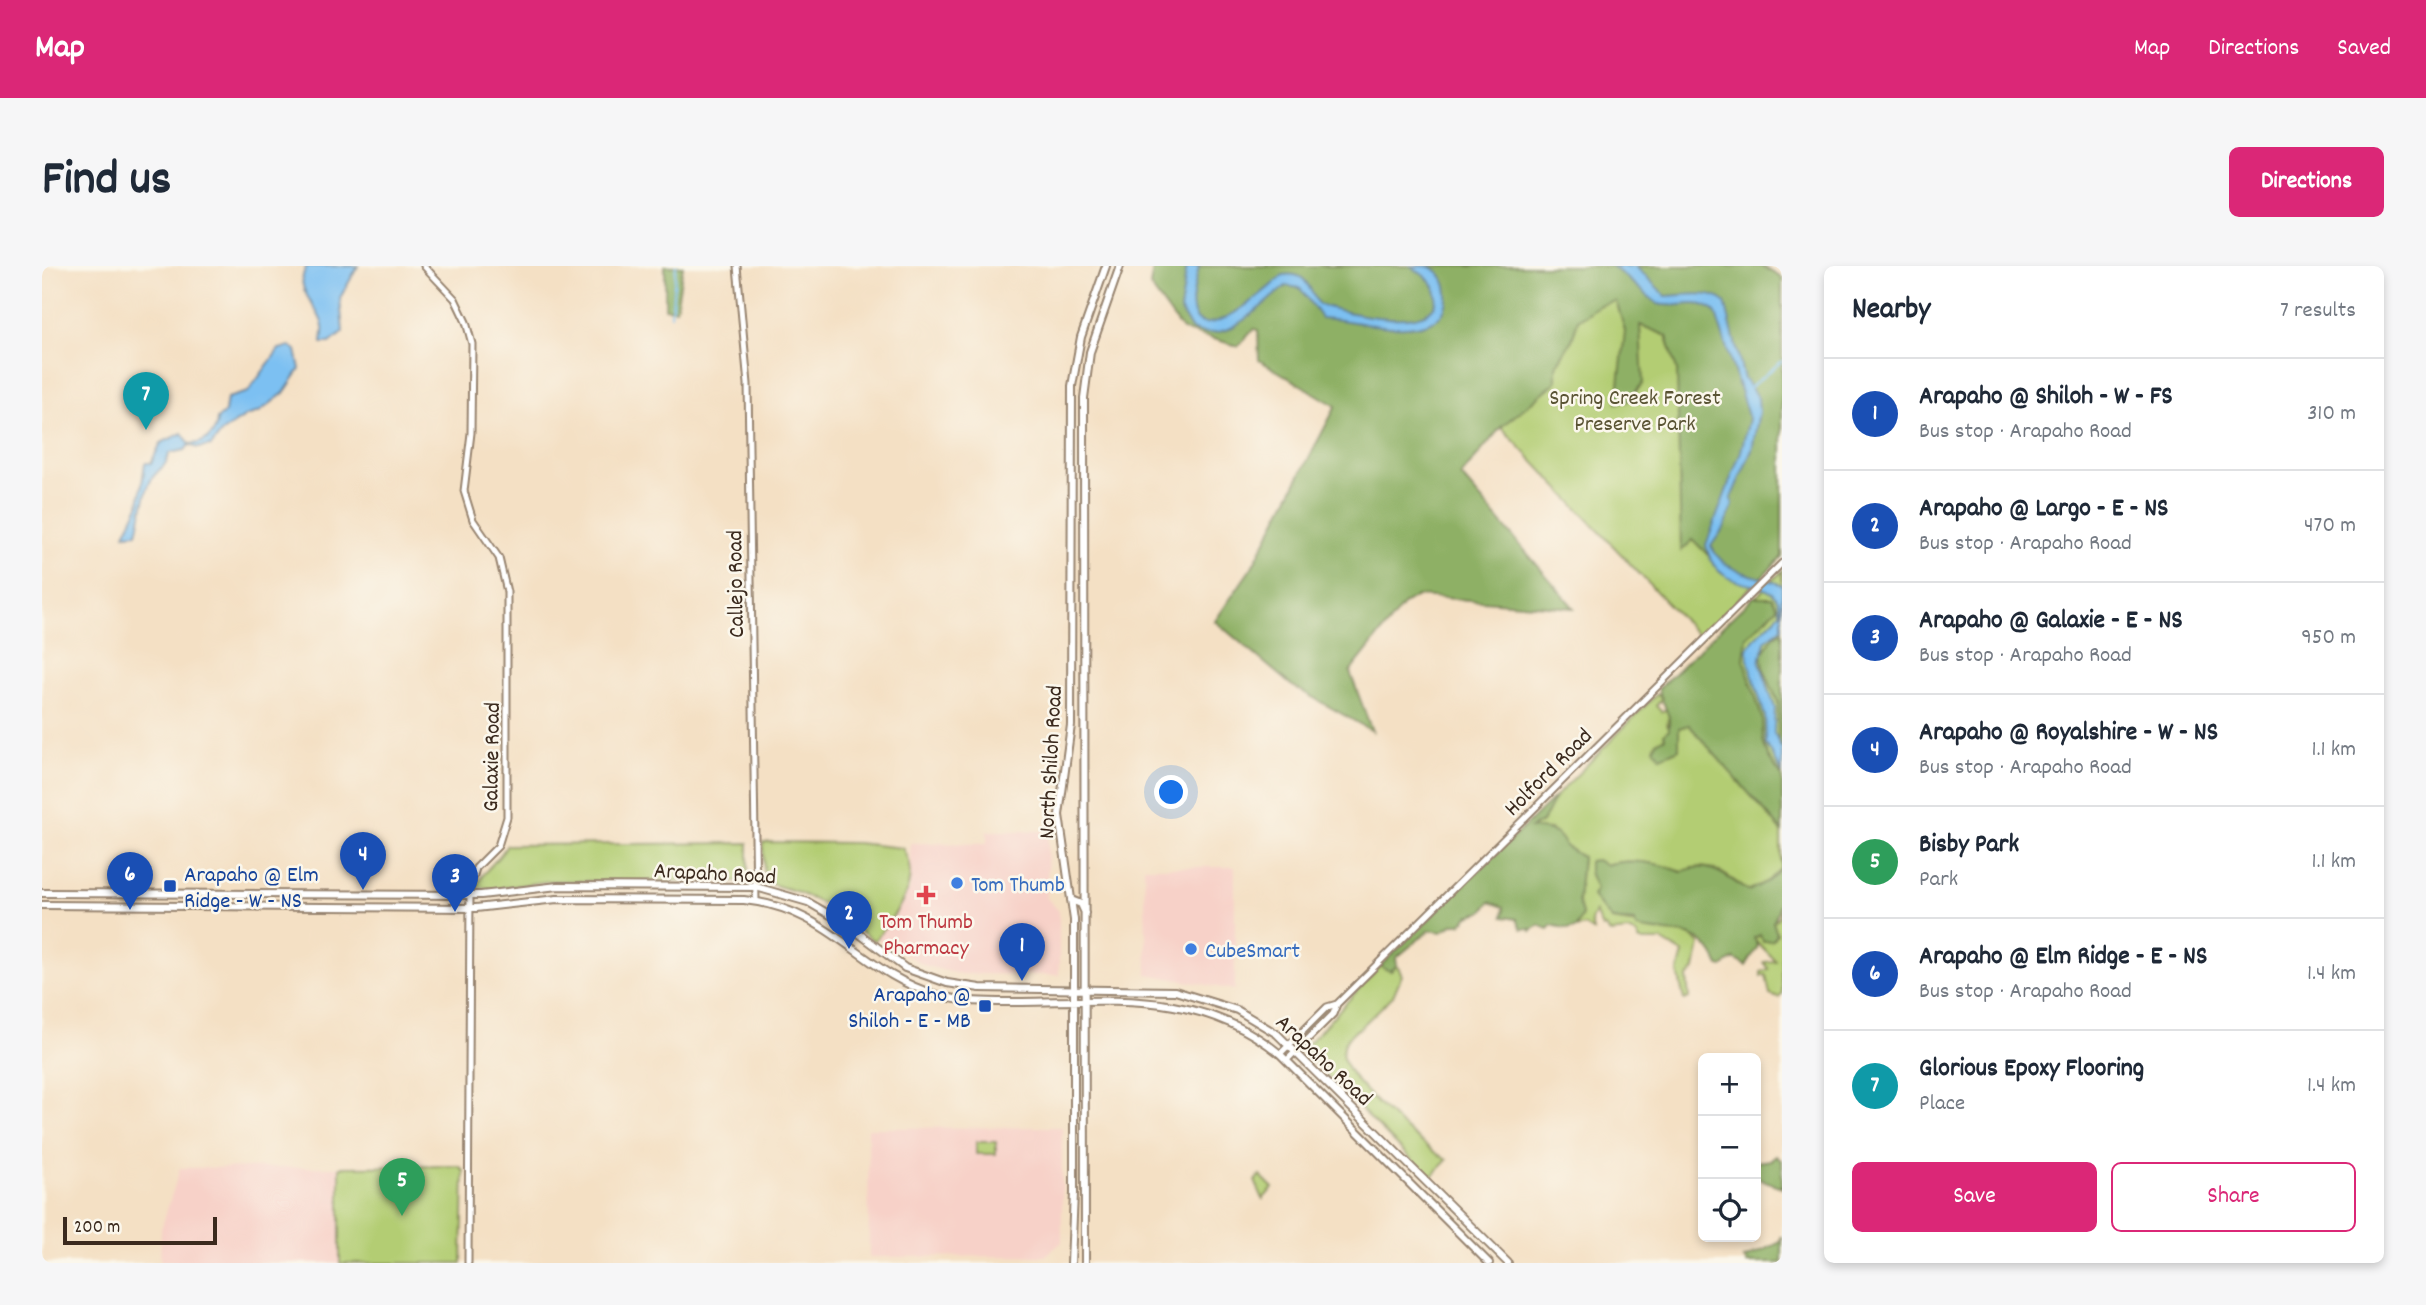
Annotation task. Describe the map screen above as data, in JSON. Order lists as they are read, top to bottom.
{
  "streets": {
    "main road": ["North Shiloh Road", "Arapaho Road"],
    "street": ["Callejo Road", "Galaxie Road", "Holford Road"]
  },
  "crossings": [
    ["Callejo Road", "Arapaho Road"],
    ["Galaxie Road", "Arapaho Road"],
    ["North Shiloh Road", "Arapaho Road"],
    ["Holford Road", "Arapaho Road"]
  ],
  "parks": ["Spring Creek Forest Preserve Park"],
  "places": {
    "other": ["Tom Thumb", "CubeSmart"],
    "transit": ["Arapaho @ Elm Ridge - W - NS", "Arapaho @ Shiloh - E - MB"],
    "health": ["Tom Thumb Pharmacy"]
  },
  "scale_bar": "200 m",
  "page": {
    "header": "Map",
    "nav": ["Map", "Directions", "Saved"],
    "title": "Find us",
    "buttons": [
      "Directions",
      ["Save", "Share"]
    ],
    "heading": ["Nearby", "7 results"],
    "list": [
      {
        "mark": "1",
        "name": "Arapaho @ Shiloh - W - FS",
        "note": "Bus stop · Arapaho Road",
        "value": "310 m"
      },
      {
        "mark": "2",
        "name": "Arapaho @ Largo - E - NS",
        "note": "Bus stop · Arapaho Road",
        "value": "470 m"
      },
      {
        "mark": "3",
        "name": "Arapaho @ Galaxie - E - NS",
        "note": "Bus stop · Arapaho Road",
        "value": "950 m"
      },
      {
        "mark": "4",
        "name": "Arapaho @ Royalshire - W - NS",
        "note": "Bus stop · Arapaho Road",
        "value": "1.1 km"
      },
      {
        "mark": "5",
        "name": "Bisby Park",
        "note": "Park",
        "value": "1.1 km"
      },
      {
        "mark": "6",
        "name": "Arapaho @ Elm Ridge - E - NS",
        "note": "Bus stop · Arapaho Road",
        "value": "1.4 km"
      },
      {
        "mark": "7",
        "name": "Glorious Epoxy Flooring",
        "note": "Place",
        "value": "1.4 km"
      }
    ],
    "pins": [
      "7",
      "4",
      "6",
      "3",
      "2",
      "1",
      "5"
    ],
    "map_buttons": ["+", "−"],
    "scale": "200 m"
  }
}
